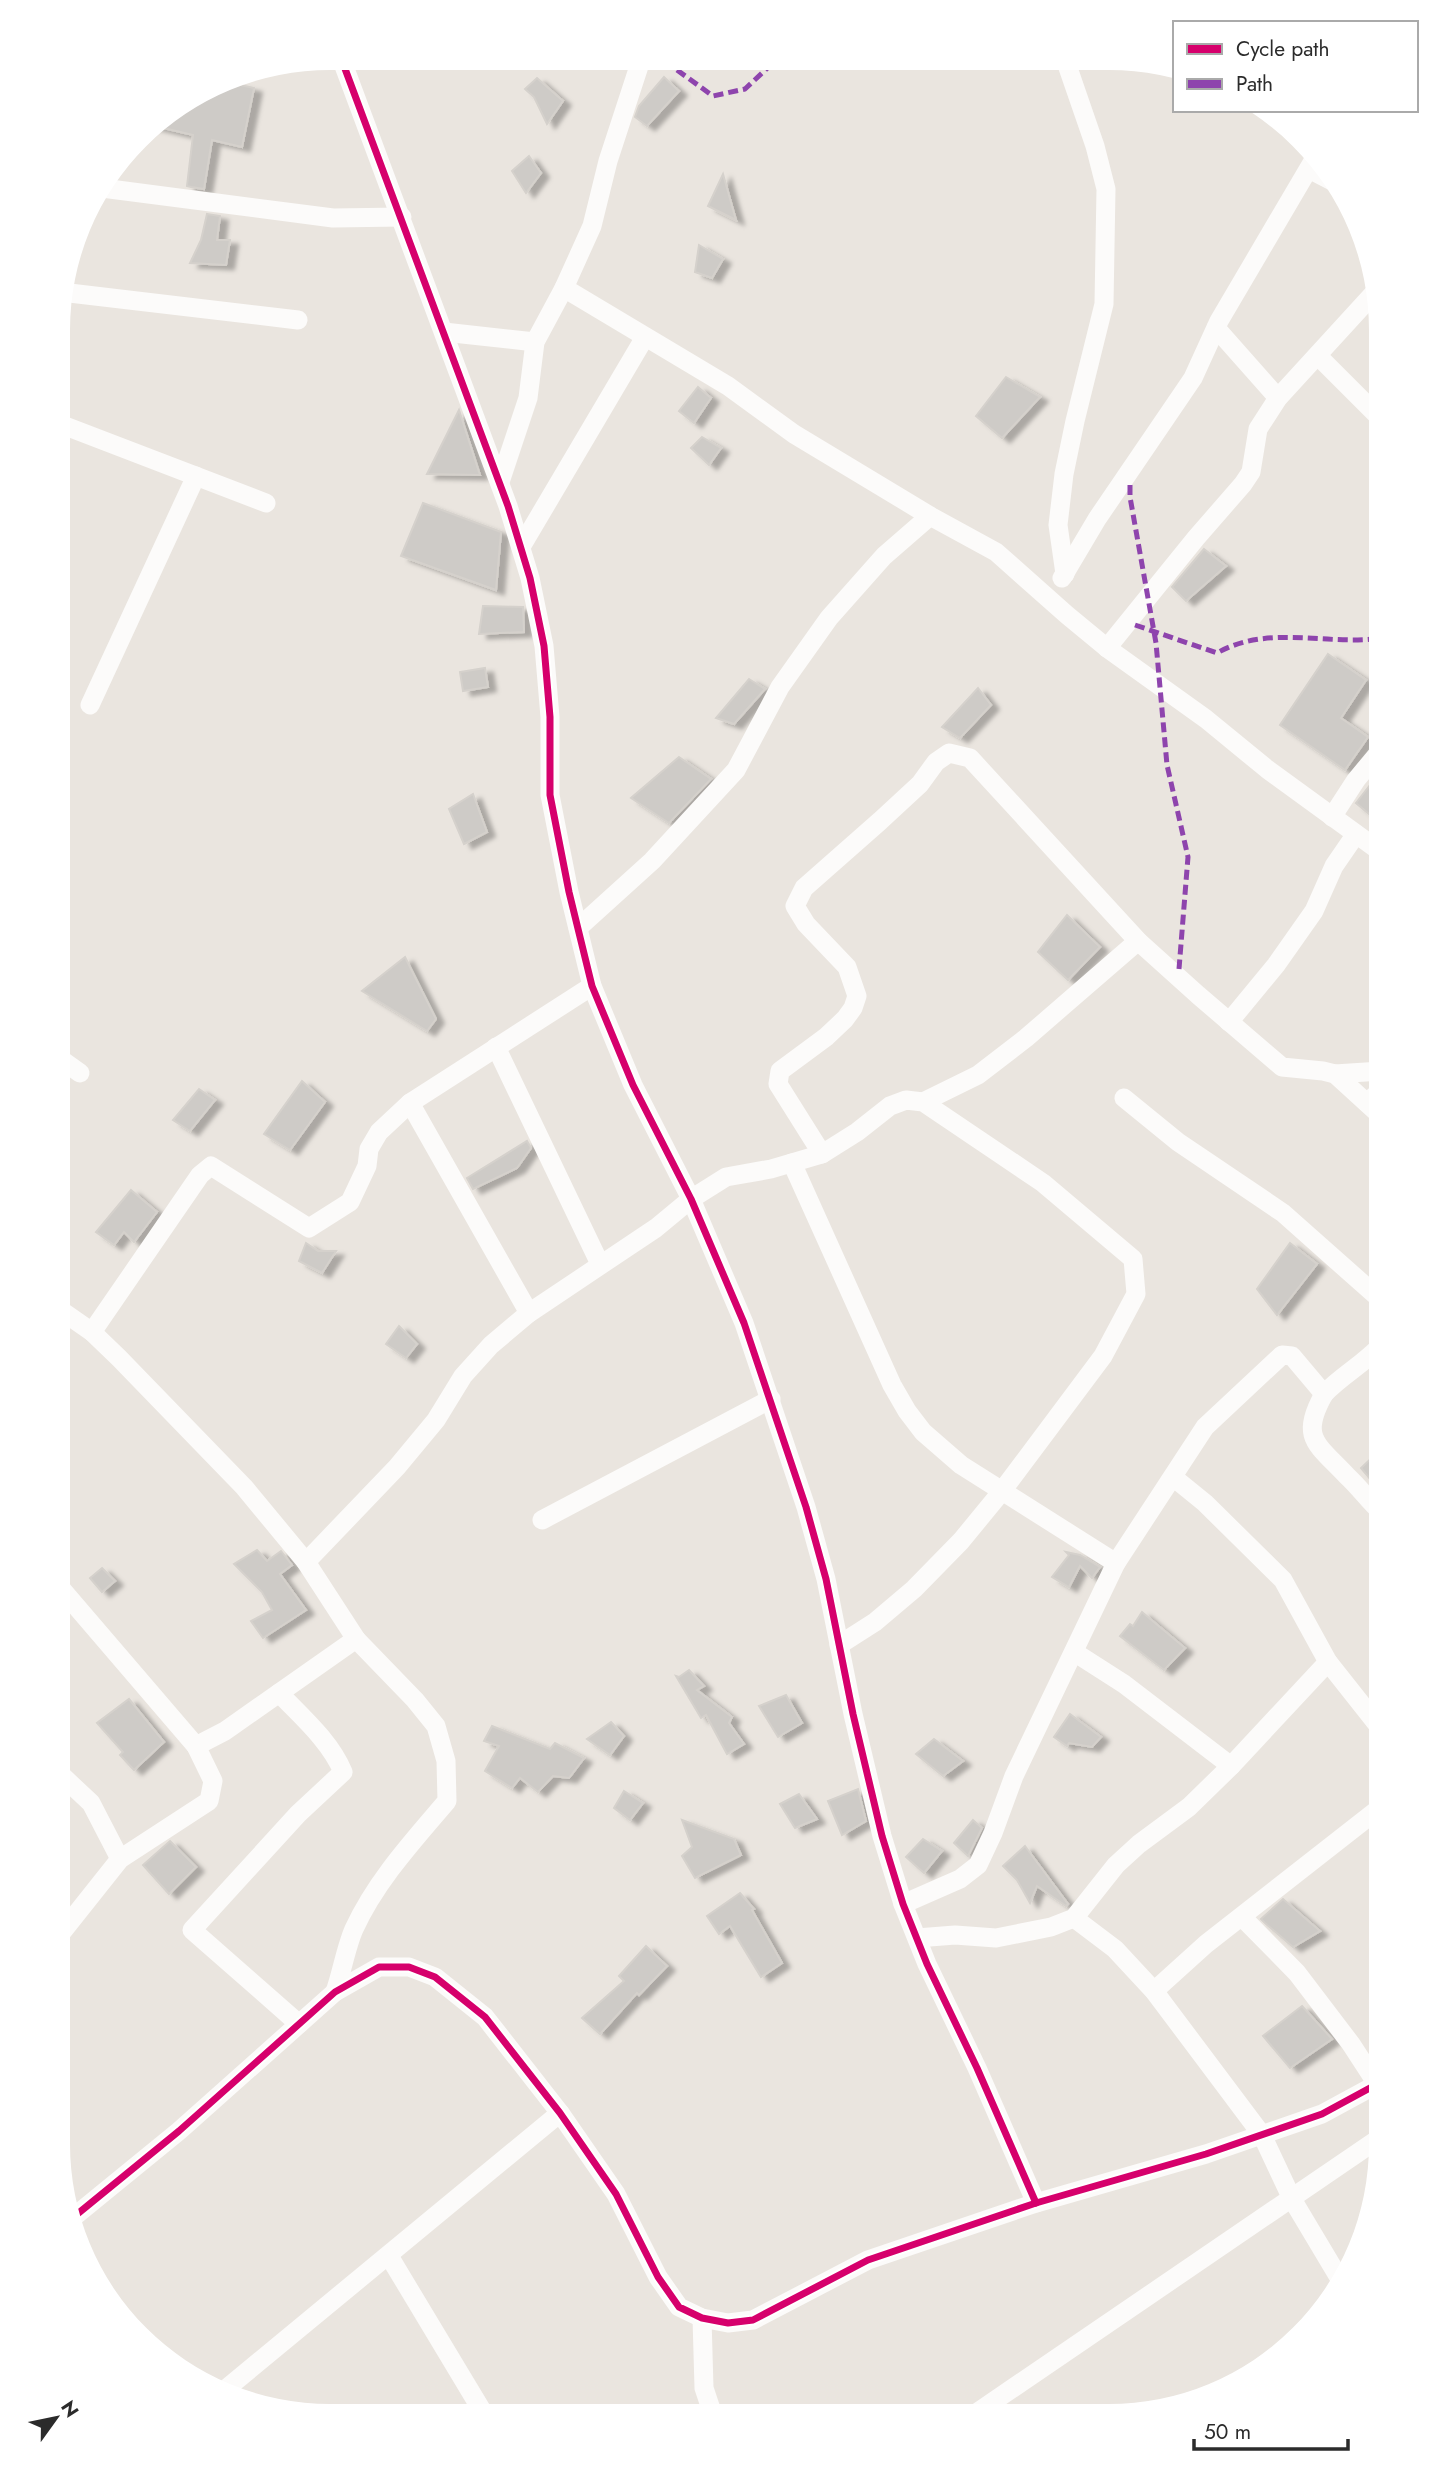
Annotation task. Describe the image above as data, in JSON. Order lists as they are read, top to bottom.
{
  "legend": ["Cycle path", "Path"],
  "scale_bar": "50 m",
  "north": "top right"
}
